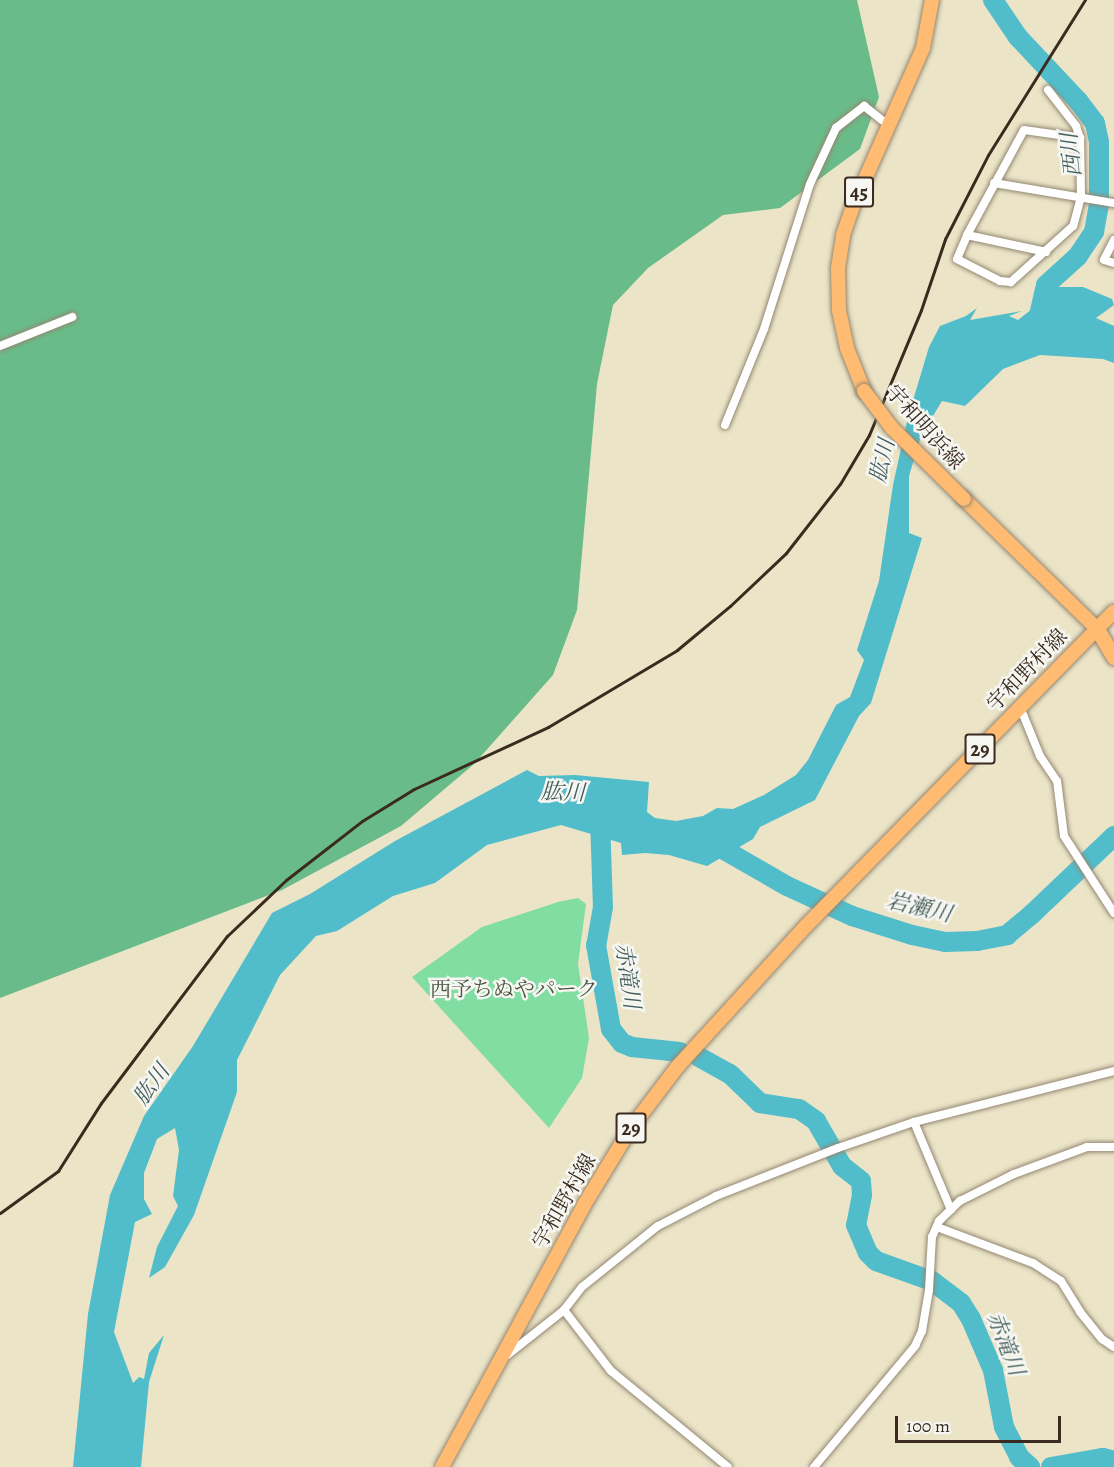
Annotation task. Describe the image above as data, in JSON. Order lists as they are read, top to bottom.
{
  "streets": {
    "main road": [
      "45",
      "宇和明浜線",
      "宇和野村線",
      "29"
    ]
  },
  "crossings": [
    ["宇和明浜線", "宇和野村線"]
  ],
  "water": [
    "西川",
    "肱川",
    "岩瀬川",
    "赤滝川"
  ],
  "parks": ["西予ちぬやパーク"],
  "scale_bar": "100 m"
}
